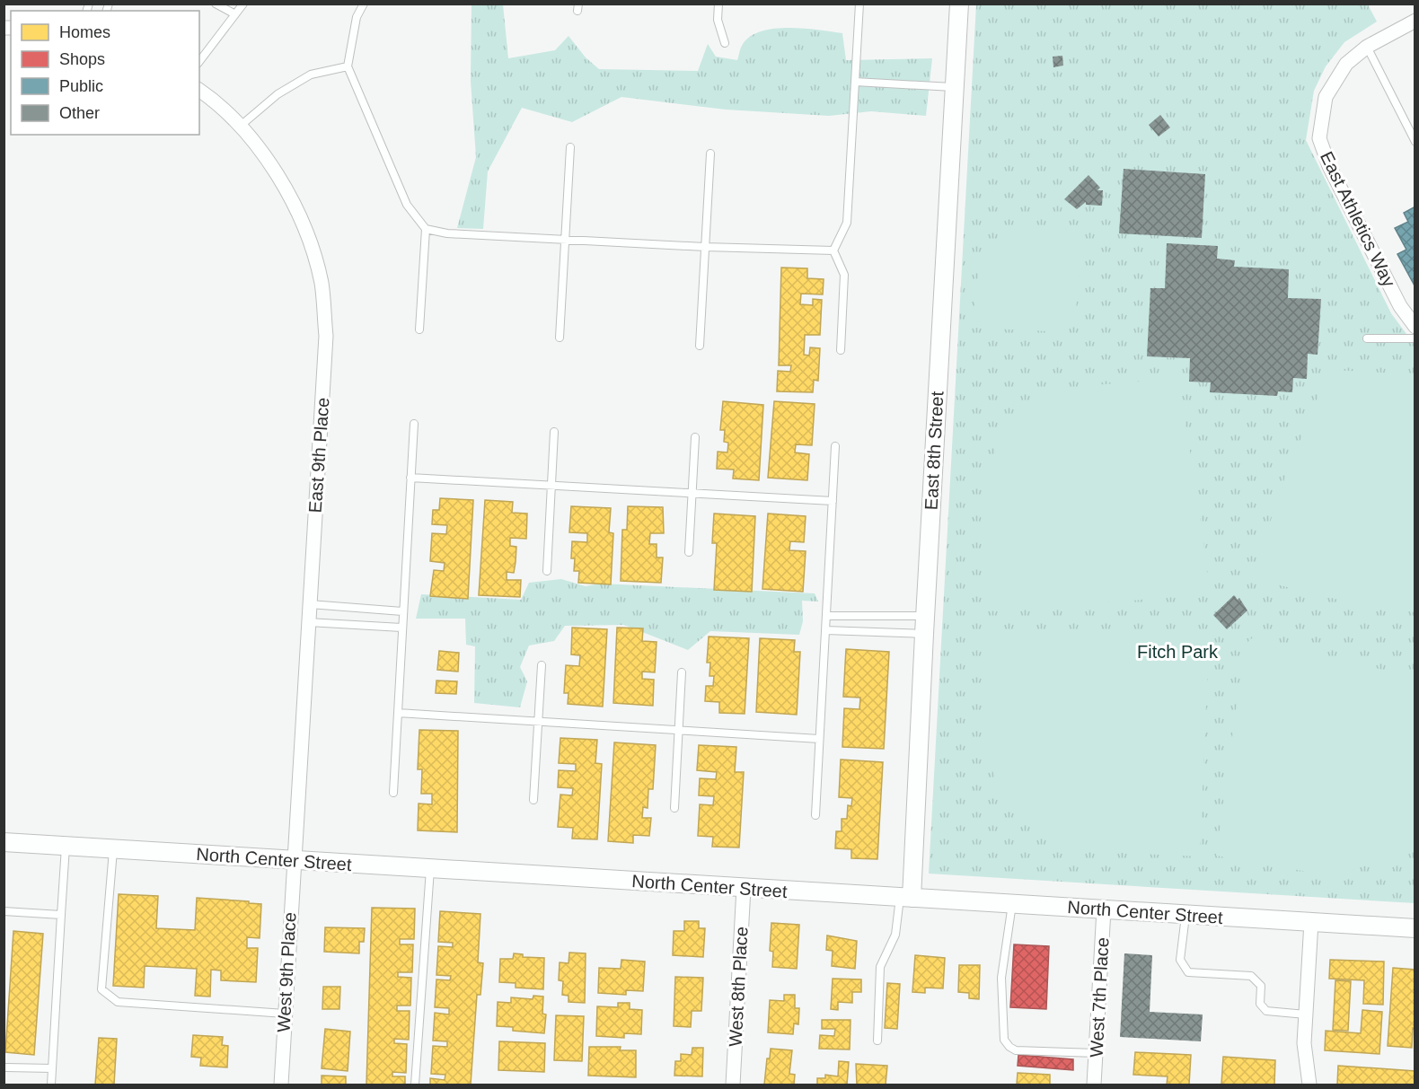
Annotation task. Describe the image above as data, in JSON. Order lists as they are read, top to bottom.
{
  "streets": {
    "street": [
      "East Athletics Way",
      "East 8th Street",
      "East 9th Place",
      "North Center Street",
      "West 9th Place",
      "West 8th Place",
      "West 7th Place"
    ]
  },
  "crossings": [
    ["East 8th Street", "North Center Street"],
    ["East 9th Place", "North Center Street"],
    ["East 9th Place", "West 9th Place"],
    ["North Center Street", "West 9th Place"],
    ["North Center Street", "West 8th Place"],
    ["North Center Street", "West 7th Place"]
  ],
  "parks": ["Fitch Park"],
  "legend": [
    "Homes",
    "Shops",
    "Public",
    "Other"
  ]
}
